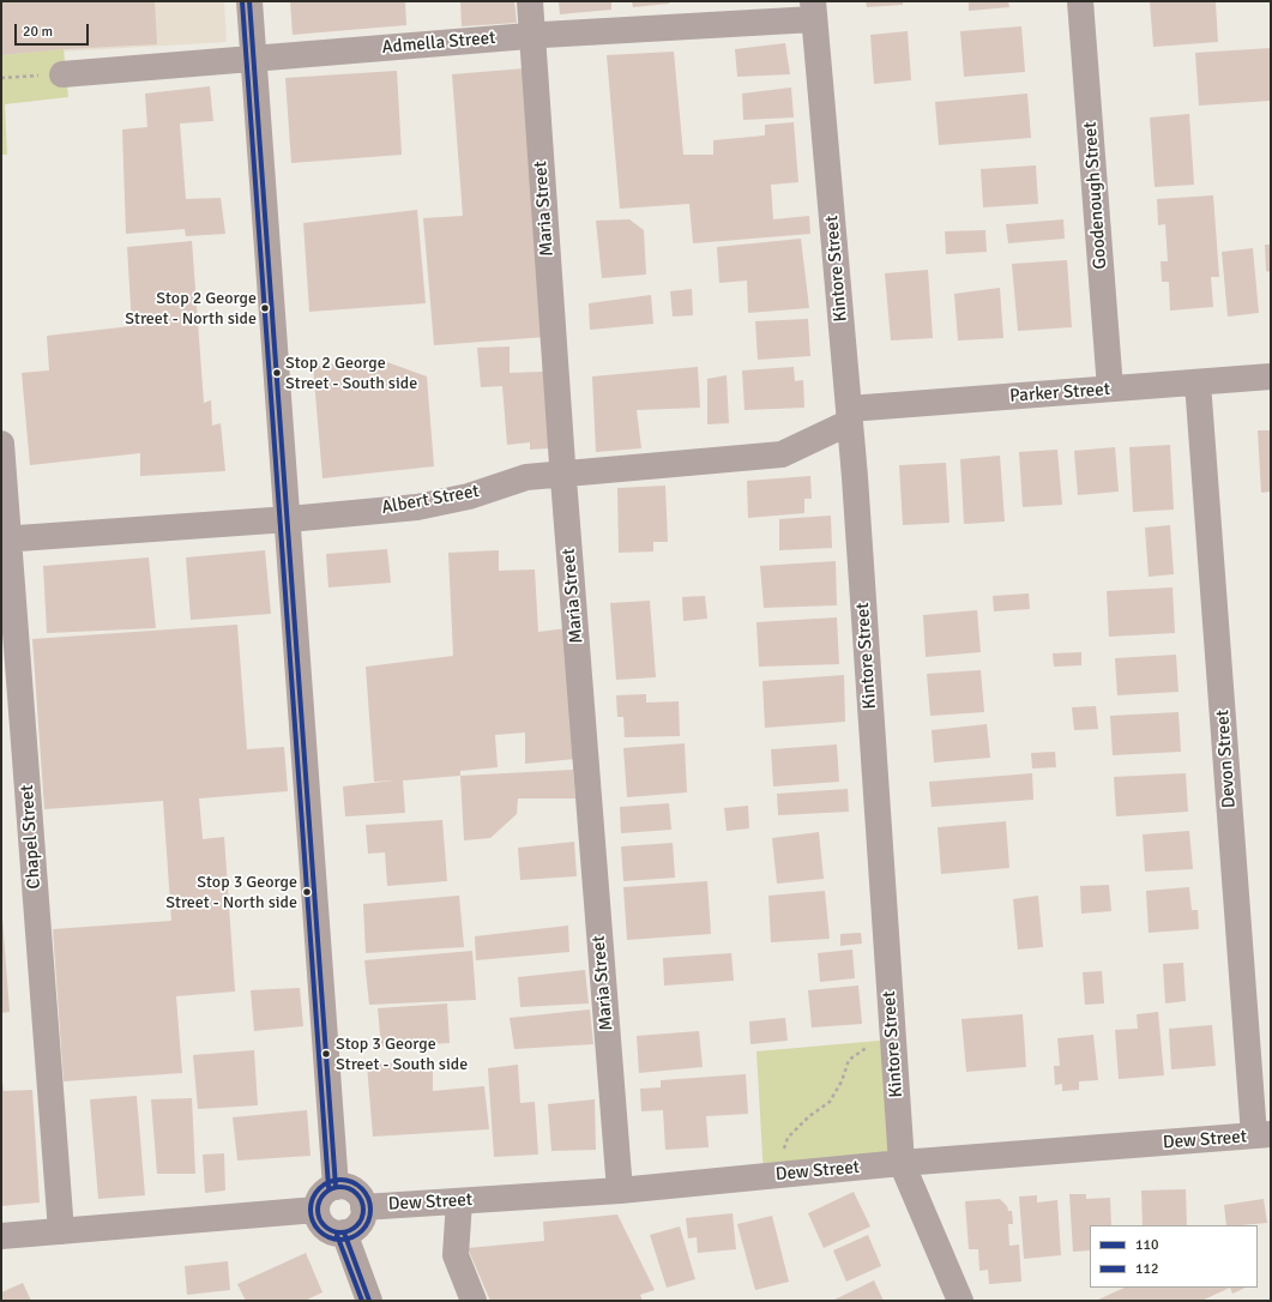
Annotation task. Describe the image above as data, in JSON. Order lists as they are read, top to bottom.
{
  "streets": {
    "street": [
      "Admella Street",
      "Goodenough Street",
      "Maria Street",
      "Kintore Street",
      "Parker Street",
      "Albert Street",
      "Devon Street",
      "Chapel Street",
      "Dew Street"
    ]
  },
  "crossings": [
    ["Admella Street", "Maria Street"],
    ["Admella Street", "Kintore Street"],
    ["Goodenough Street", "Parker Street"],
    ["Maria Street", "Albert Street"],
    ["Maria Street", "Dew Street"],
    ["Kintore Street", "Parker Street"],
    ["Kintore Street", "Albert Street"],
    ["Kintore Street", "Dew Street"],
    ["Parker Street", "Albert Street"],
    ["Parker Street", "Devon Street"],
    ["Albert Street", "Chapel Street"],
    ["Devon Street", "Dew Street"]
  ],
  "places": [
    "Stop 2 George Street - North side",
    "Stop 2 George Street - South side",
    "Stop 3 George Street - North side",
    "Stop 3 George Street - South side"
  ],
  "lines": ["transit line 110", "transit line 112"],
  "legend": ["110", "112"],
  "scale_bar": "20 m"
}
